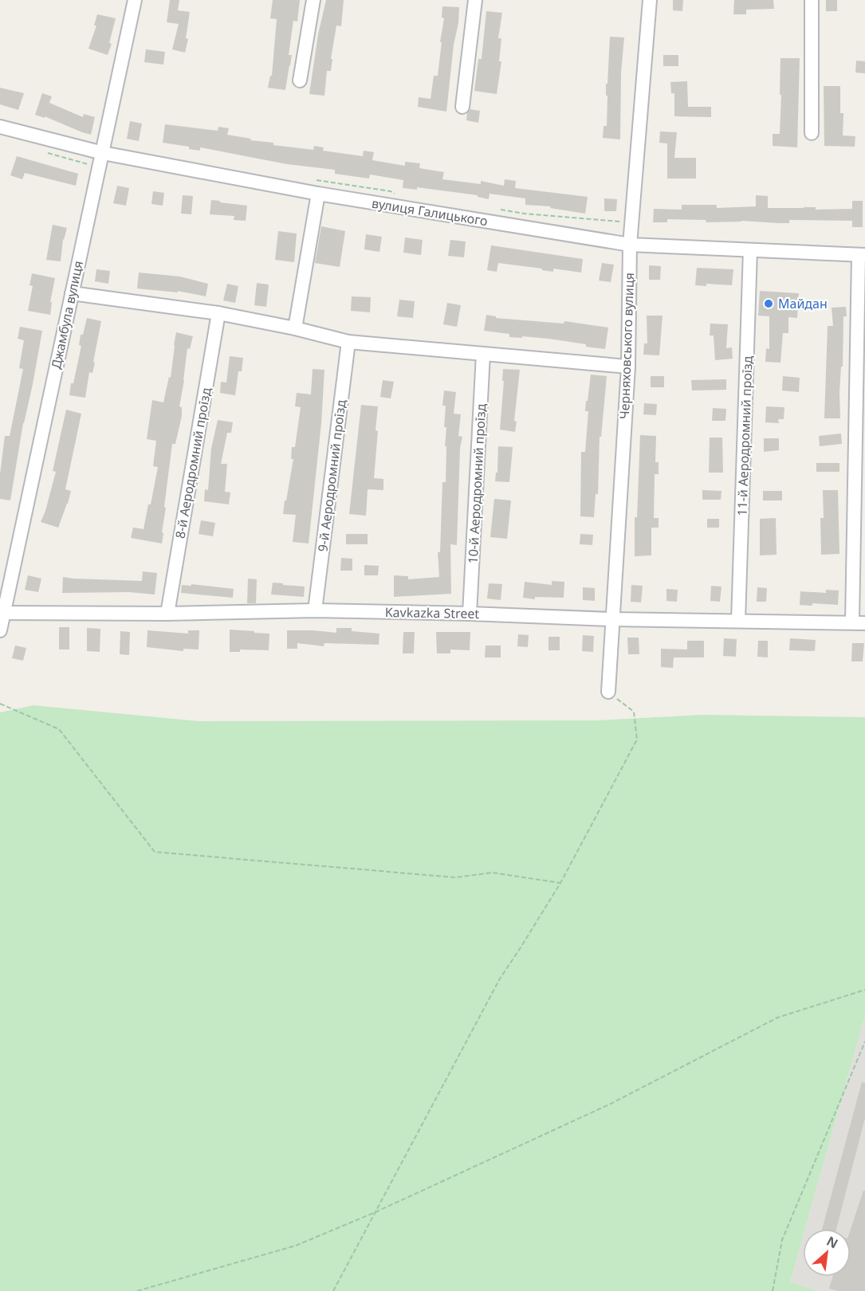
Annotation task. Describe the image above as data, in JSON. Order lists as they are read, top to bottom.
{
  "streets": {
    "street": [
      "вулиця Галицького",
      "Джамбула вулиця",
      "Черняховського вулиця",
      "11-й Аеродромний проїзд",
      "8-й Аеродромний проїзд",
      "9-й Аеродромний проїзд",
      "10-й Аеродромний проїзд",
      "Kavkazka Street"
    ]
  },
  "crossings": [
    ["вулиця Галицького", "Джамбула вулиця"],
    ["вулиця Галицького", "Черняховського вулиця"],
    ["вулиця Галицького", "11-й Аеродромний проїзд"],
    ["Джамбула вулиця", "Kavkazka Street"],
    ["Черняховського вулиця", "Kavkazka Street"],
    ["11-й Аеродромний проїзд", "Kavkazka Street"],
    ["8-й Аеродромний проїзд", "Kavkazka Street"],
    ["9-й Аеродромний проїзд", "Kavkazka Street"],
    ["10-й Аеродромний проїзд", "Kavkazka Street"]
  ],
  "places": ["Майдан"],
  "north": "top right"
}
